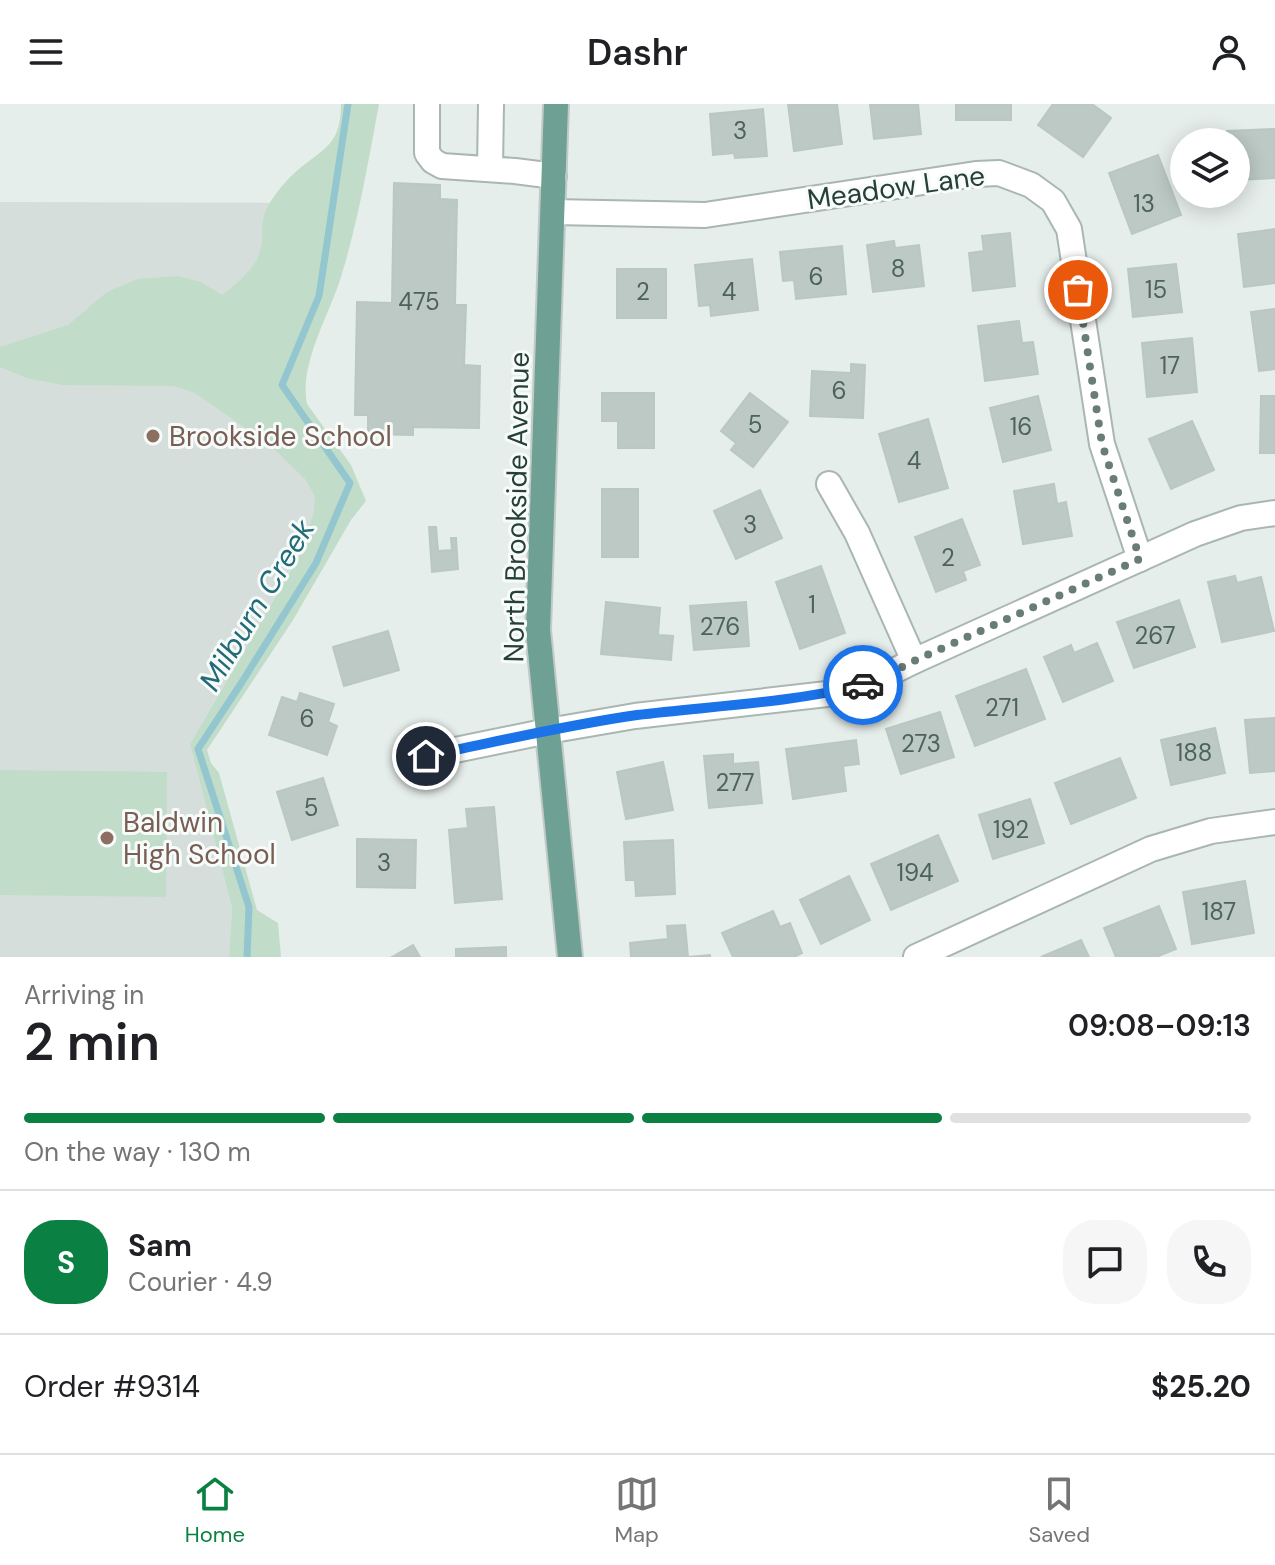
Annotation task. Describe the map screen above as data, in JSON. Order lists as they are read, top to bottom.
{
  "streets": {
    "main road": ["North Brookside Avenue"],
    "street": ["Meadow Lane"]
  },
  "crossings": [
    ["Meadow Lane", "North Brookside Avenue"]
  ],
  "water": ["Milburn Creek"],
  "places": ["Brookside School", "Baldwin High School"],
  "house_numbers": [
    "3",
    "13",
    "8",
    "6",
    "15",
    "2",
    "4",
    "475",
    "17",
    "6",
    "5",
    "16",
    "4",
    "3",
    "2",
    "1",
    "276",
    "267",
    "271",
    "6",
    "273",
    "188",
    "277",
    "5",
    "192",
    "3",
    "194",
    "187"
  ],
  "page": {
    "header": "Dashr",
    "heading": ["2 min", "Arriving in", "09:08–09:13"],
    "panel": [
      "Sam",
      "Courier · 4.9",
      "Order #9314",
      "$25.20"
    ],
    "bar": "On the way · 130 m",
    "round": "S",
    "tabs": ["Home", "Map", "Saved"]
  }
}
